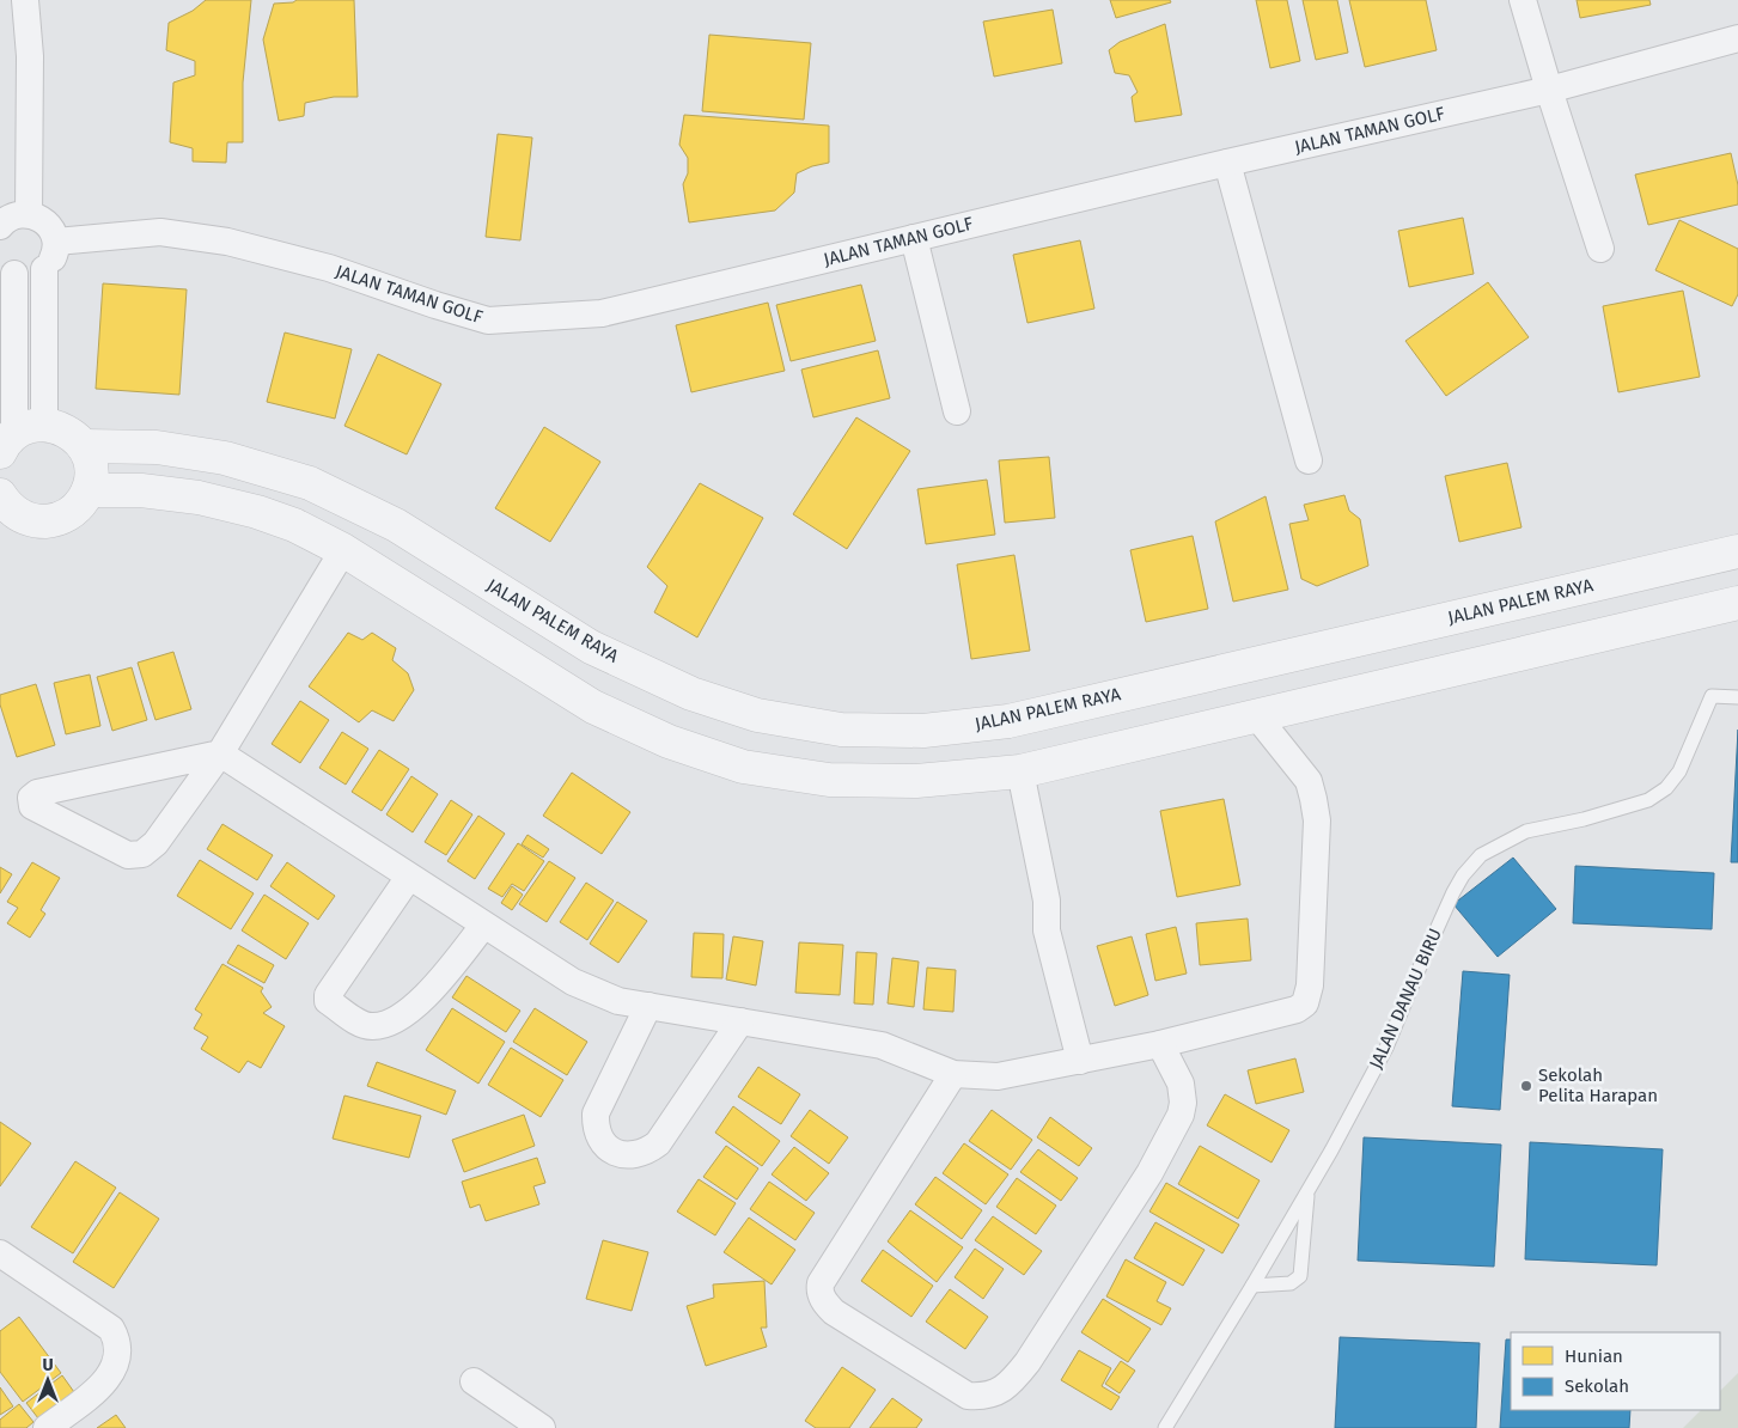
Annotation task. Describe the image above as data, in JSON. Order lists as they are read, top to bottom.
{
  "streets": {
    "street": ["JALAN TAMAN GOLF", "JALAN PALEM RAYA"],
    "lane": ["JALAN DANAU BIRU"]
  },
  "places": ["Sekolah Pelita Harapan"],
  "legend": ["Hunian", "Sekolah"],
  "north": "top"
}
